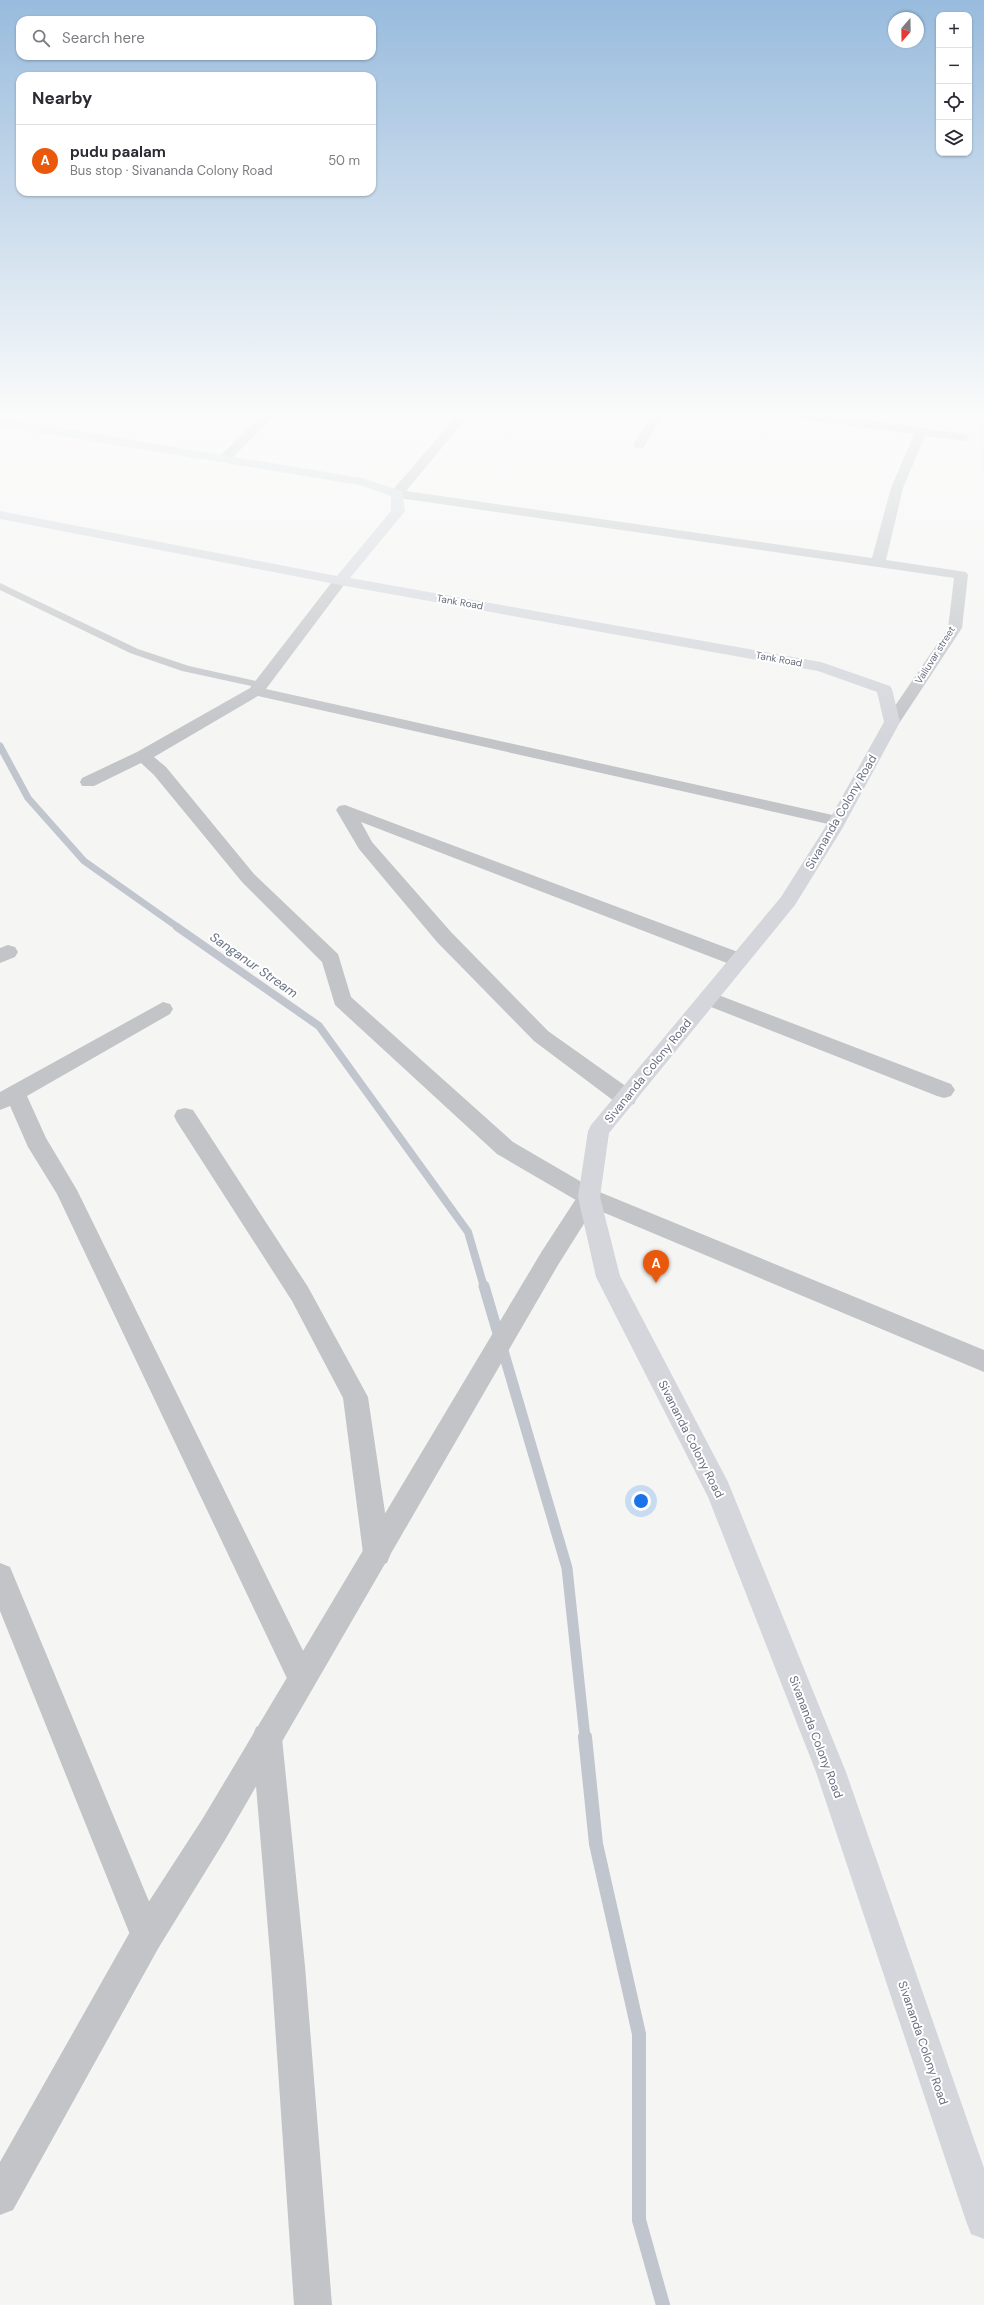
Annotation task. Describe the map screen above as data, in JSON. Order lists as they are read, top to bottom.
{
  "streets": {
    "main road": ["Tank Road", "Sivananda Colony Road"],
    "street": ["Valluvar street"]
  },
  "crossings": [
    ["Tank Road", "Valluvar street"],
    ["Tank Road", "Sivananda Colony Road"],
    ["Valluvar street", "Sivananda Colony Road"]
  ],
  "water": ["Sanganur Stream"],
  "north": "bottom",
  "page": {
    "map_buttons": ["+", "−"],
    "search": "Search here",
    "heading": "Nearby",
    "list": [
      {
        "mark": "A",
        "name": "pudu paalam",
        "note": "Bus stop · Sivananda Colony Road",
        "value": "50 m"
      }
    ],
    "pins": "A"
  }
}
